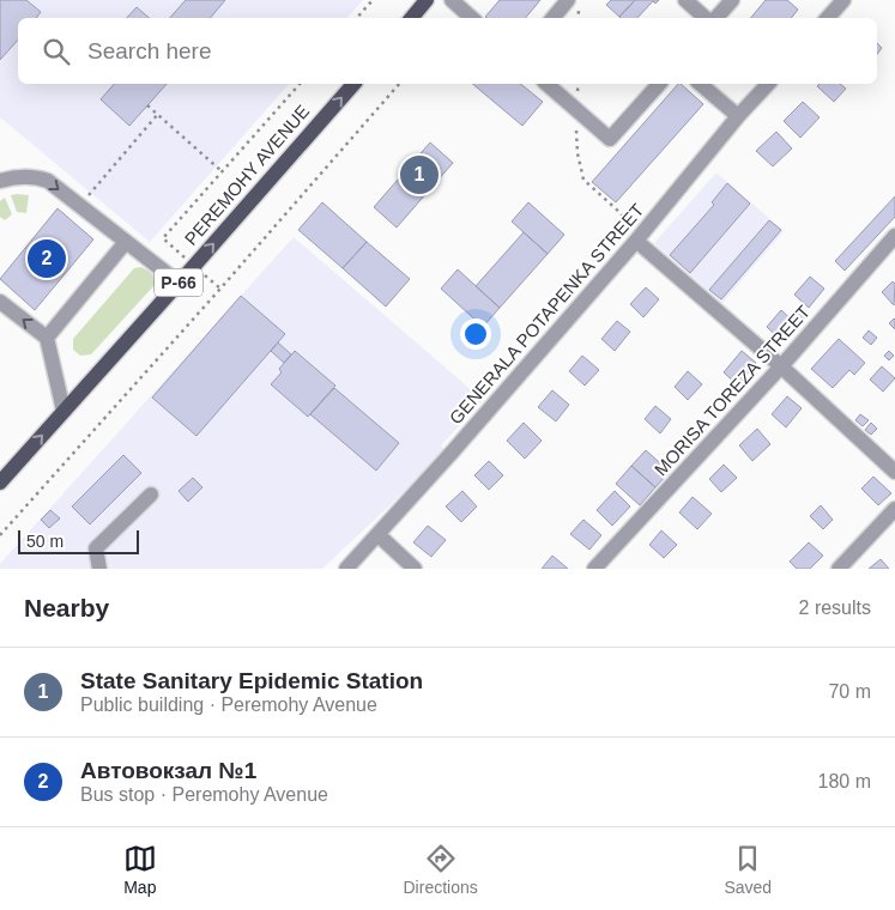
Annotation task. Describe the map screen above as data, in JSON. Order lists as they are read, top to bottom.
{
  "streets": {
    "main road": ["PEREMOHY AVENUE", "Р-66"],
    "street": ["GENERALA POTAPENKA STREET", "MORISA TOREZA STREET"]
  },
  "one_way": ["PEREMOHY AVENUE"],
  "scale_bar": "50 m",
  "page": {
    "search": "Search here",
    "pins": ["1", "2"],
    "scale": "50 m",
    "heading": ["Nearby", "2 results"],
    "list": [
      {
        "mark": "1",
        "name": "State Sanitary Epidemic Station",
        "note": "Public building · Peremohy Avenue",
        "value": "70 m"
      },
      {
        "mark": "2",
        "name": "Автовокзал №1",
        "note": "Bus stop · Peremohy Avenue",
        "value": "180 m"
      }
    ],
    "nav": ["Map", "Directions", "Saved"]
  }
}
